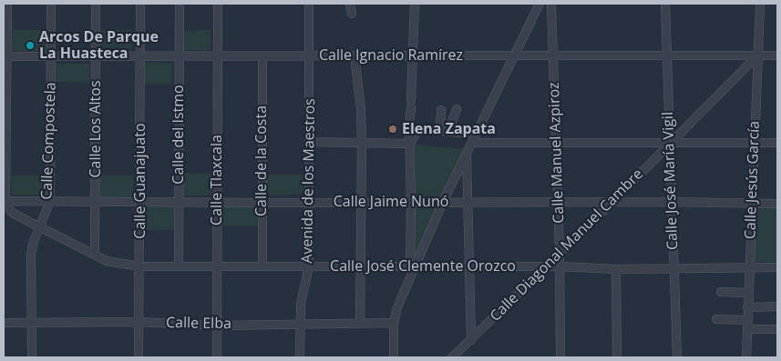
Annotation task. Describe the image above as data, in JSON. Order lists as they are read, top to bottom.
{
  "streets": {
    "street": [
      "Calle Ignacio Ramírez",
      "Calle Los Altos",
      "Calle del Istmo",
      "Calle Compostela",
      "Calle Manuel Azpiroz",
      "Calle de la Costa",
      "Calle Tlaxcala",
      "Calle Jesús García",
      "Calle Guanajuato",
      "Avenida de los Maestros",
      "Calle José María Vigil",
      "Calle Jaime Nunó",
      "Calle Diagonal Manuel Cambre",
      "Calle José Clemente Orozco",
      "Calle Elba"
    ]
  },
  "crossings": [
    ["Calle Ignacio Ramírez", "Calle Los Altos"],
    ["Calle Ignacio Ramírez", "Calle del Istmo"],
    ["Calle Ignacio Ramírez", "Calle Compostela"],
    ["Calle Ignacio Ramírez", "Calle Manuel Azpiroz"],
    ["Calle Ignacio Ramírez", "Calle de la Costa"],
    ["Calle Ignacio Ramírez", "Calle Tlaxcala"],
    ["Calle Ignacio Ramírez", "Calle Jesús García"],
    ["Calle Ignacio Ramírez", "Calle Guanajuato"],
    ["Calle Ignacio Ramírez", "Avenida de los Maestros"],
    ["Calle Ignacio Ramírez", "Calle José María Vigil"],
    ["Calle Ignacio Ramírez", "Calle Diagonal Manuel Cambre"],
    ["Calle Los Altos", "Calle Jaime Nunó"],
    ["Calle Los Altos", "Calle José Clemente Orozco"],
    ["Calle del Istmo", "Calle Jaime Nunó"],
    ["Calle del Istmo", "Calle José Clemente Orozco"],
    ["Calle Compostela", "Calle Jaime Nunó"],
    ["Calle Compostela", "Calle José Clemente Orozco"],
    ["Calle Compostela", "Calle Elba"],
    ["Calle Manuel Azpiroz", "Calle Jaime Nunó"],
    ["Calle Manuel Azpiroz", "Calle Diagonal Manuel Cambre"],
    ["Calle Manuel Azpiroz", "Calle José Clemente Orozco"],
    ["Calle de la Costa", "Calle Jaime Nunó"],
    ["Calle de la Costa", "Calle José Clemente Orozco"],
    ["Calle Tlaxcala", "Calle Jaime Nunó"],
    ["Calle Tlaxcala", "Calle José Clemente Orozco"],
    ["Calle Tlaxcala", "Calle Elba"],
    ["Calle Jesús García", "Calle Jaime Nunó"],
    ["Calle Jesús García", "Calle Diagonal Manuel Cambre"],
    ["Calle Jesús García", "Calle José Clemente Orozco"],
    ["Calle Guanajuato", "Calle Jaime Nunó"],
    ["Calle Guanajuato", "Calle José Clemente Orozco"],
    ["Calle Guanajuato", "Calle Elba"],
    ["Avenida de los Maestros", "Calle Jaime Nunó"],
    ["Avenida de los Maestros", "Calle José Clemente Orozco"],
    ["Avenida de los Maestros", "Calle Elba"],
    ["Calle José María Vigil", "Calle Jaime Nunó"],
    ["Calle José María Vigil", "Calle Diagonal Manuel Cambre"],
    ["Calle José María Vigil", "Calle José Clemente Orozco"],
    ["Calle Jaime Nunó", "Calle Diagonal Manuel Cambre"],
    ["Calle Jaime Nunó", "Calle José Clemente Orozco"],
    ["Calle Diagonal Manuel Cambre", "Calle José Clemente Orozco"]
  ],
  "places": ["Arcos De Parque La Huasteca", "Elena Zapata"]
}
